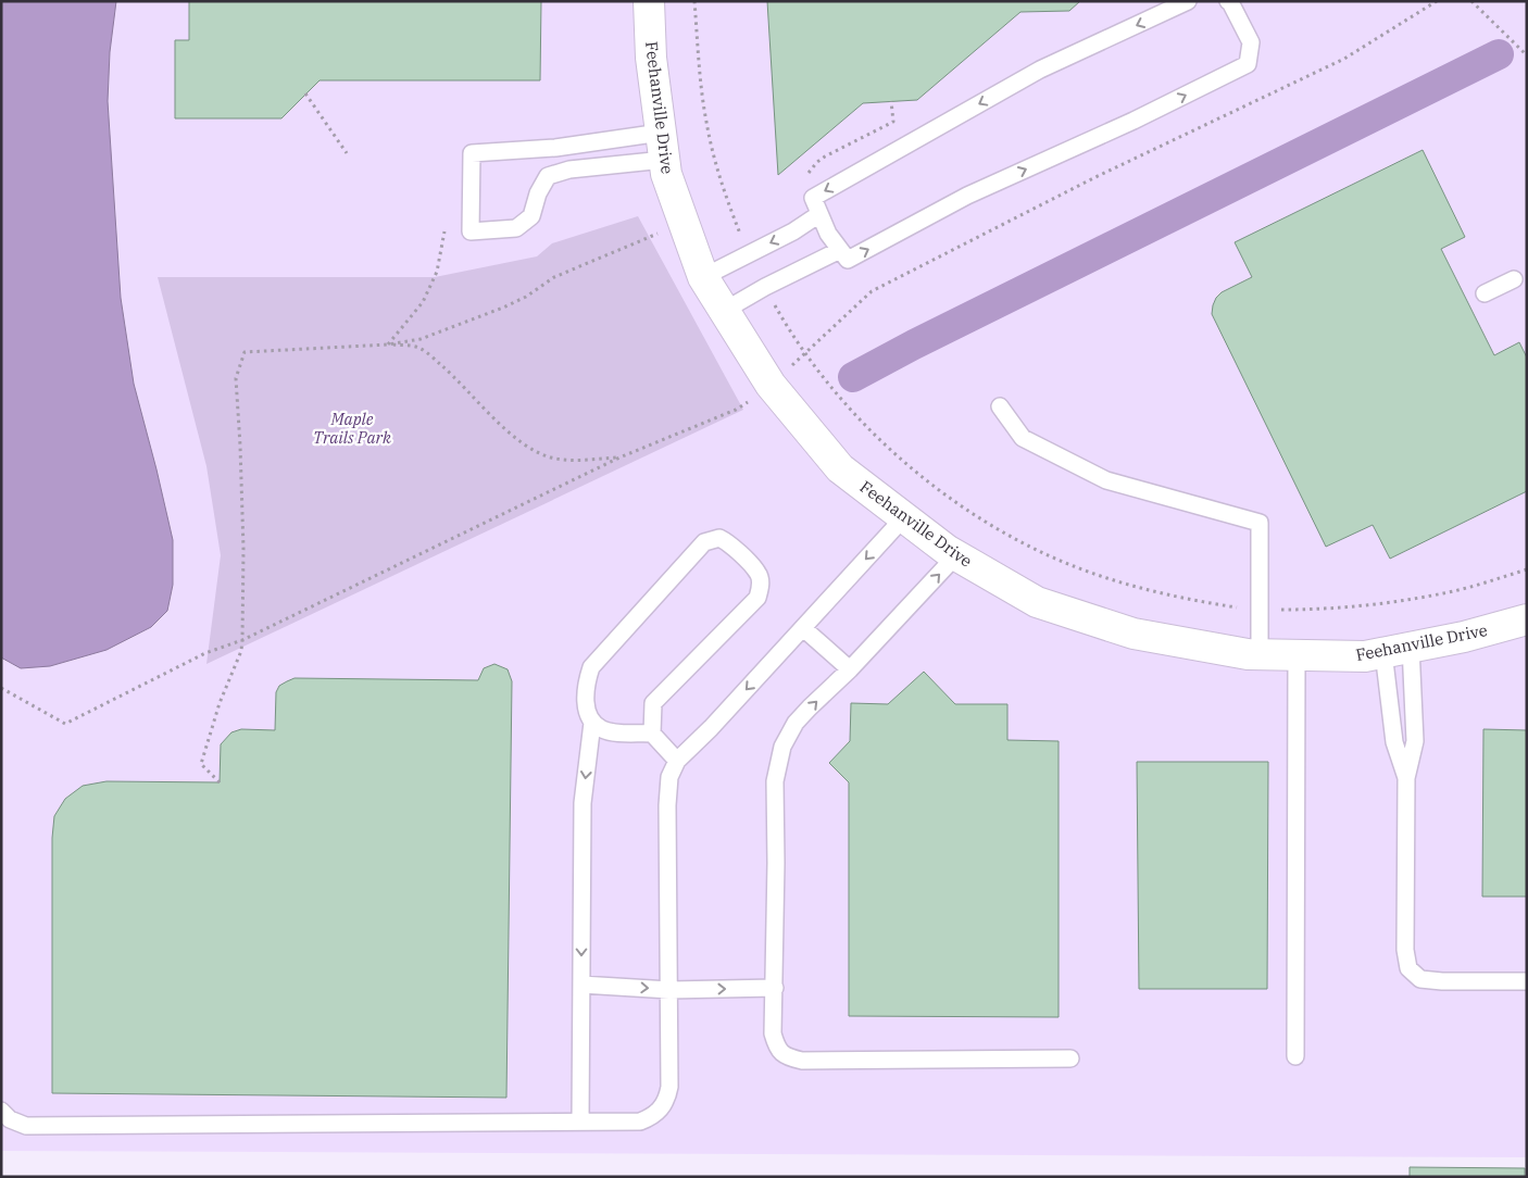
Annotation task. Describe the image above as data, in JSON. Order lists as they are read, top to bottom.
{
  "streets": {
    "street": ["Feehanville Drive"]
  },
  "parks": ["Maple Trails Park"]
}
